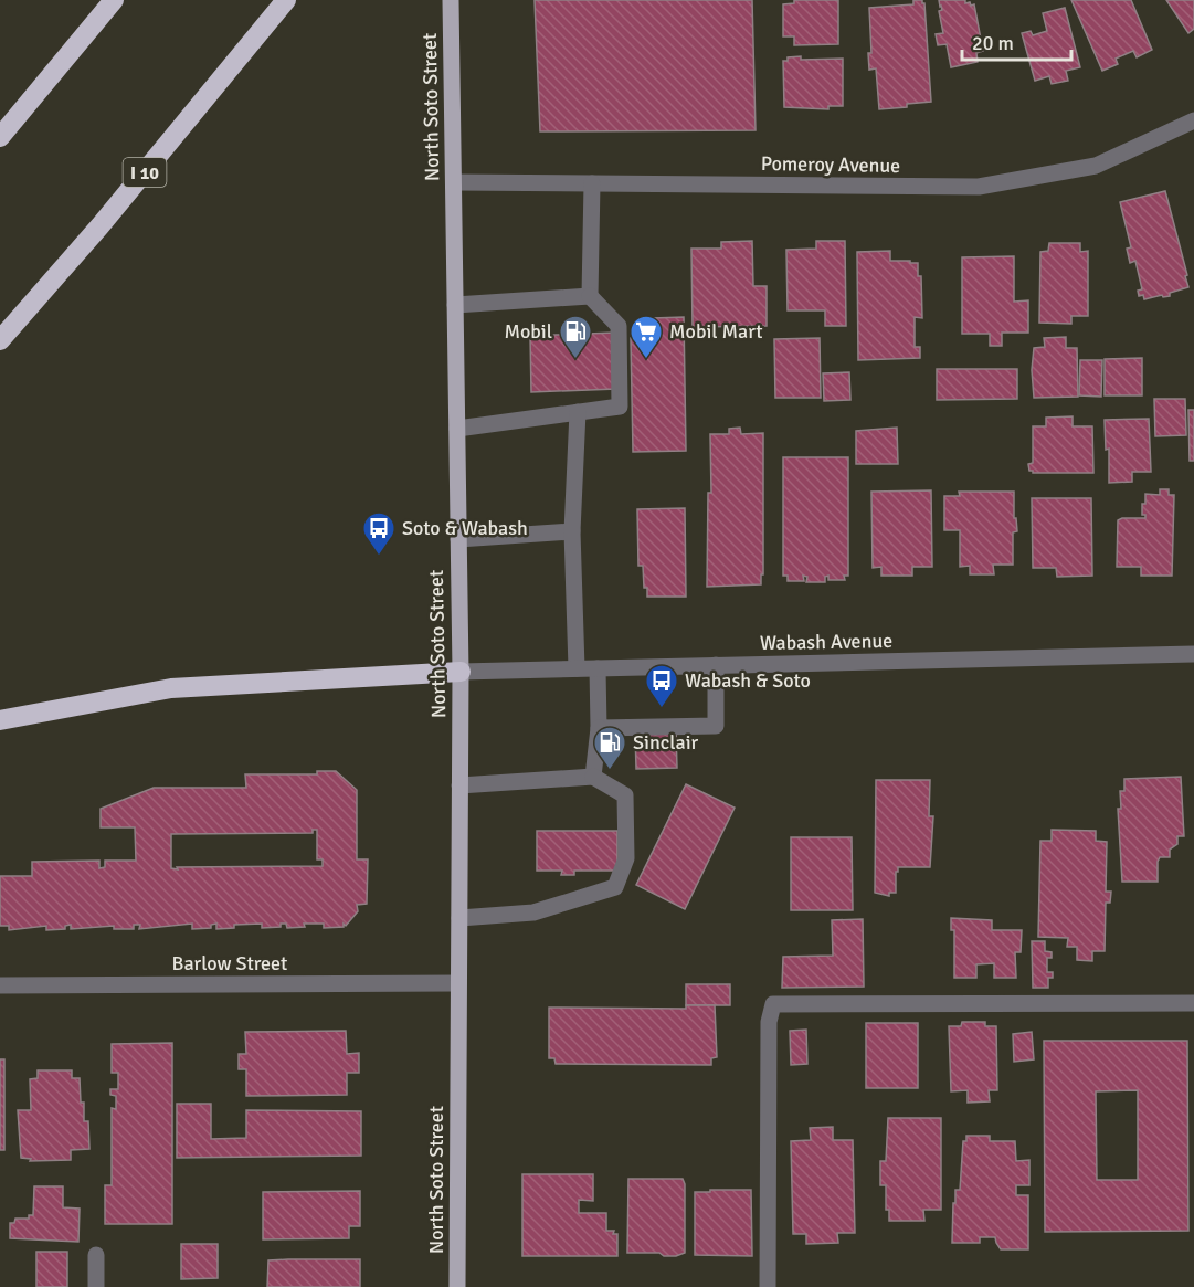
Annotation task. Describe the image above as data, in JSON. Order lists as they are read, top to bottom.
{
  "streets": {
    "highway": ["I 10"],
    "main road": ["North Soto Street"],
    "street": ["Pomeroy Avenue", "Wabash Avenue", "Barlow Street"]
  },
  "crossings": [
    ["North Soto Street", "Pomeroy Avenue"],
    ["North Soto Street", "Wabash Avenue"],
    ["North Soto Street", "Barlow Street"]
  ],
  "places": {
    "fuel station": ["Mobil", "Sinclair"],
    "supermarket": ["Mobil Mart"],
    "bus stop": ["Soto & Wabash", "Wabash & Soto"]
  },
  "scale_bar": "20 m"
}
